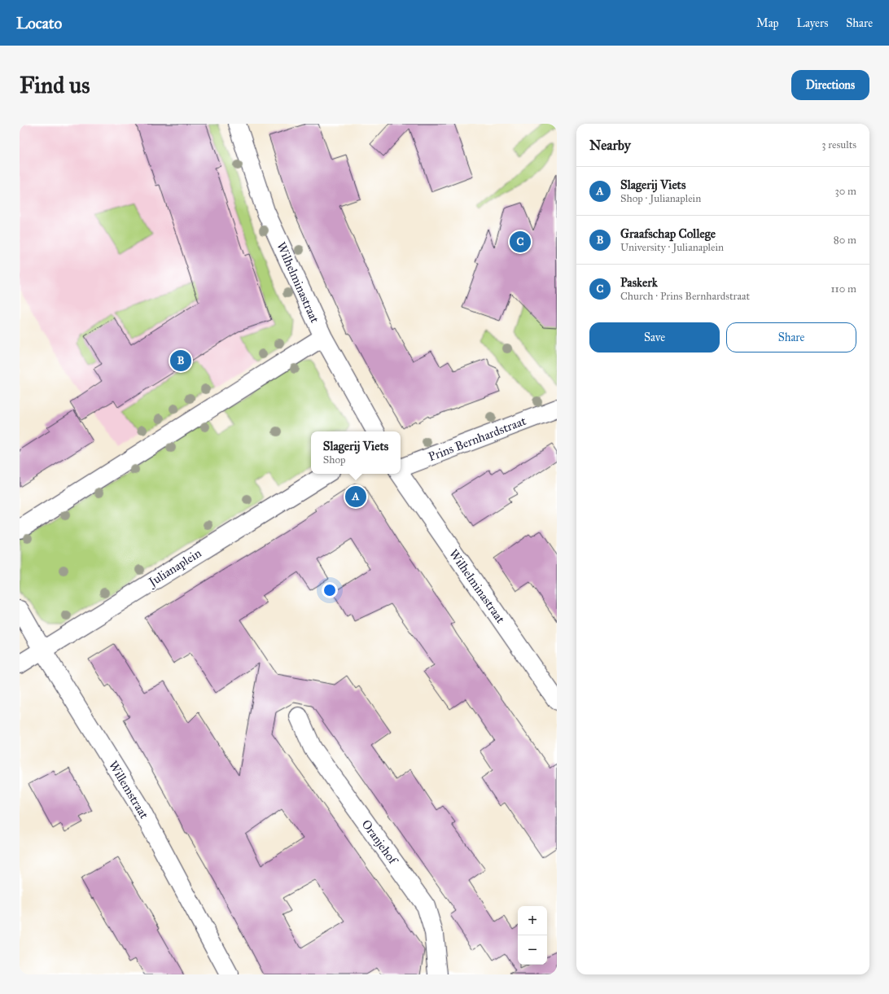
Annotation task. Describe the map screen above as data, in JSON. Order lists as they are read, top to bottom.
{
  "streets": {
    "street": [
      "Wilhelminastraat",
      "Prins Bernhardstraat",
      "Julianaplein",
      "Willemstraat",
      "Oranjehof"
    ]
  },
  "crossings": [
    ["Julianaplein", "Willemstraat"]
  ],
  "page": {
    "header": "Locato",
    "nav": ["Map", "Layers", "Share"],
    "buttons": [
      "Directions",
      ["Save", "Share"]
    ],
    "title": "Find us",
    "heading": ["Nearby", "3 results"],
    "list": [
      {
        "mark": "A",
        "name": "Slagerij Viets",
        "note": "Shop · Julianaplein",
        "value": "30 m"
      },
      {
        "mark": "B",
        "name": "Graafschap College",
        "note": "University · Julianaplein",
        "value": "80 m"
      },
      {
        "mark": "C",
        "name": "Paskerk",
        "note": "Church · Prins Bernhardstraat",
        "value": "110 m"
      }
    ],
    "pins": ["C", "B", "A"],
    "popup": ["Slagerij Viets", "Shop"],
    "map_buttons": ["+", "−"]
  }
}
